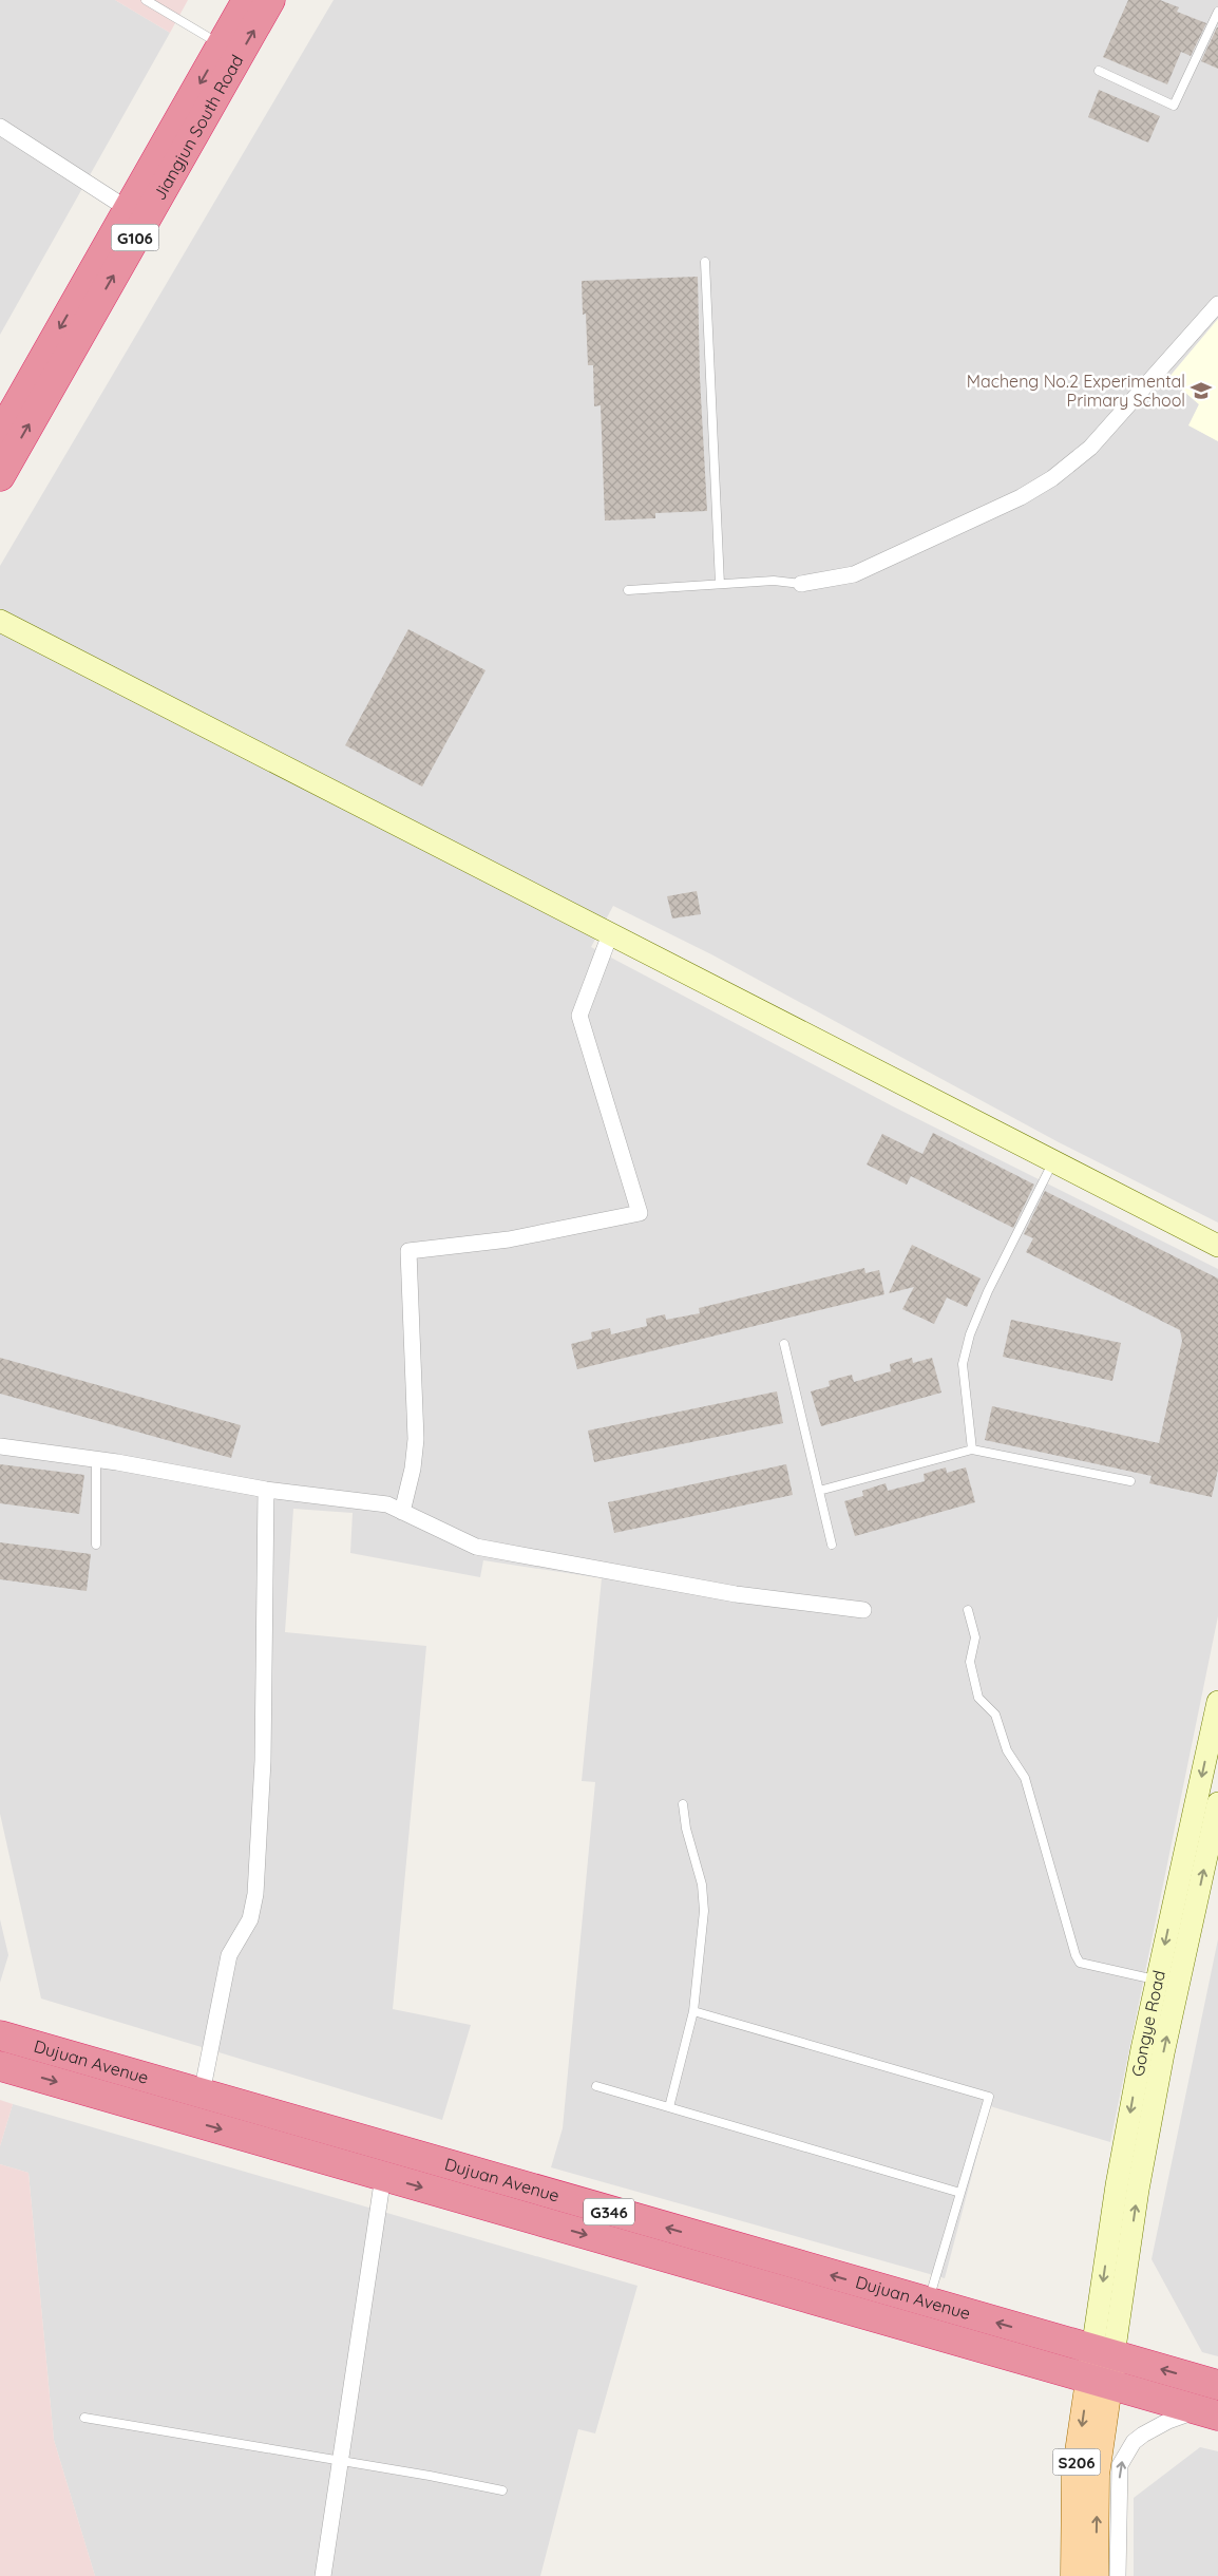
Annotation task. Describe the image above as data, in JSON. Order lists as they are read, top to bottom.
{
  "streets": {
    "highway": [
      "Jiangjun South Road",
      "G106",
      "Dujuan Avenue",
      "G346"
    ],
    "main road": ["S206"],
    "street": ["Gongye Road"]
  },
  "crossings": [
    ["Gongye Road", "Dujuan Avenue"],
    ["Gongye Road", "S206"],
    ["Dujuan Avenue", "S206"]
  ],
  "places": {
    "school or university": ["Macheng No.2 Experimental Primary School"]
  }
}
